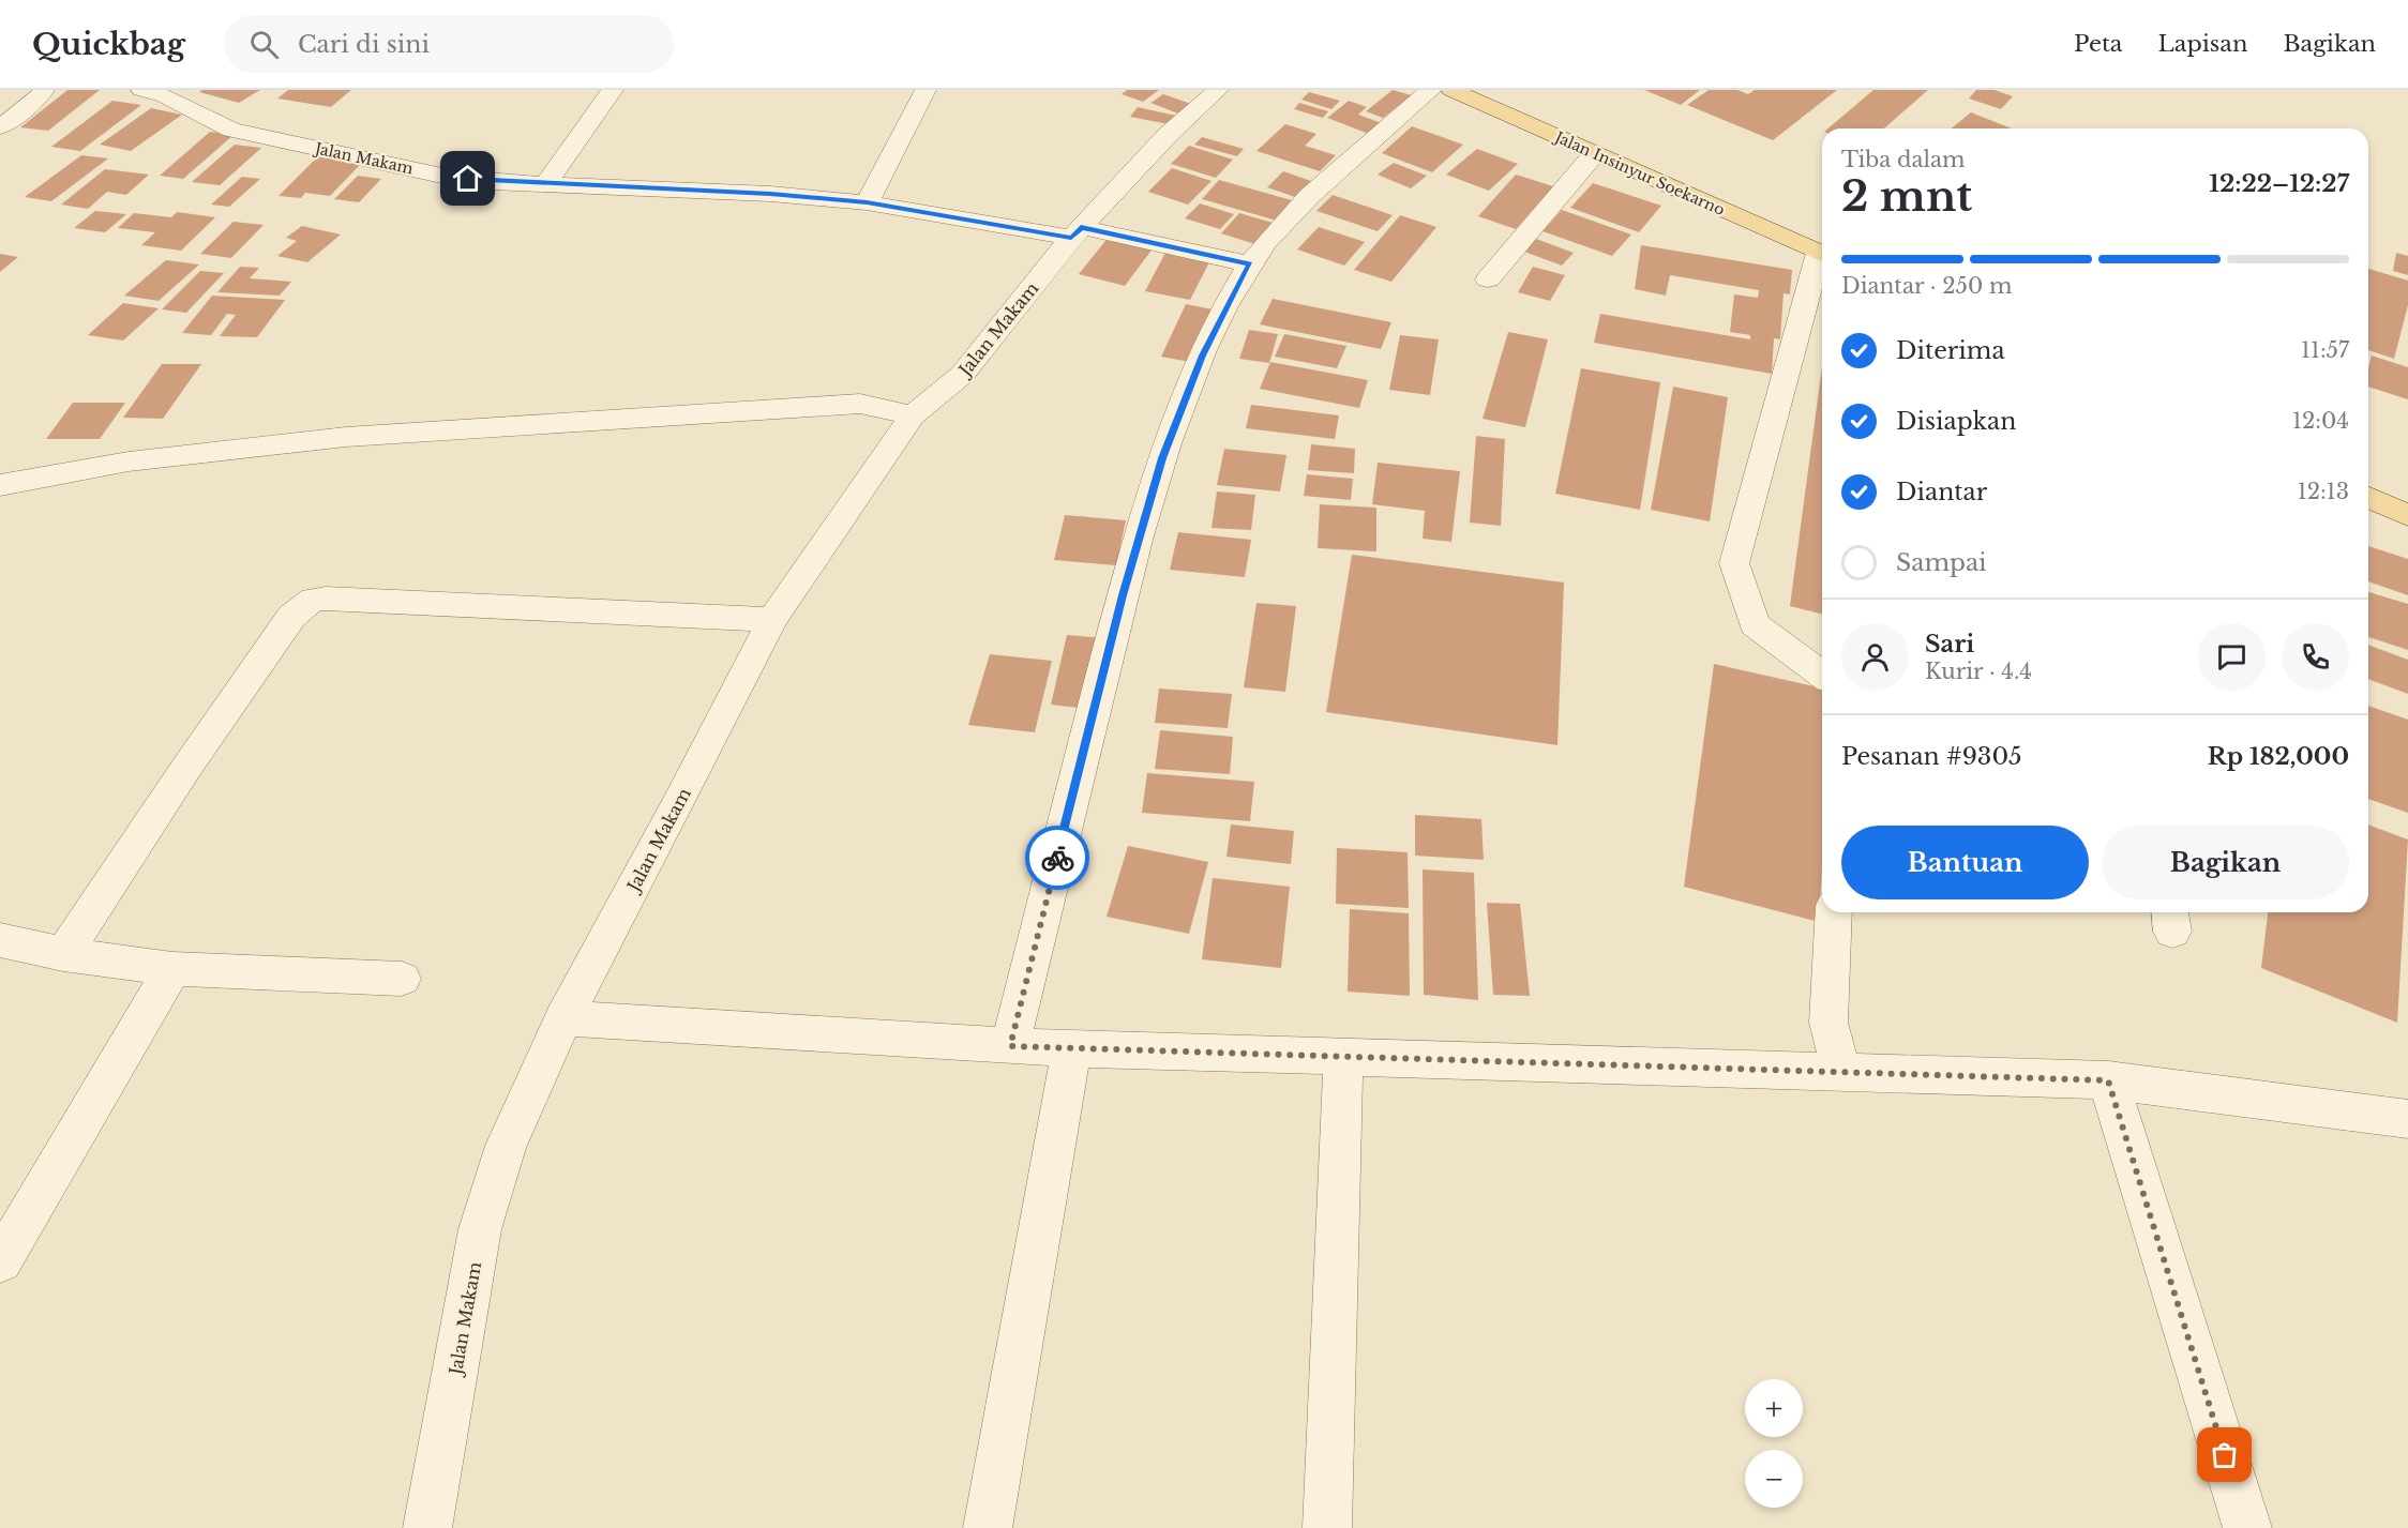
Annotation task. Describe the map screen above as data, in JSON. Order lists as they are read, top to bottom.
{
  "streets": {
    "main road": ["Jalan Insinyur Soekarno"],
    "street": ["Jalan Makam"]
  },
  "page": {
    "header": "Quickbag",
    "search": "Cari di sini",
    "nav": ["Peta", "Lapisan", "Bagikan"],
    "heading": ["2 mnt", "Tiba dalam", "12:22–12:27"],
    "panel": [
      "Sari",
      "Kurir · 4.4",
      "Pesanan #9305",
      "Rp 182,000"
    ],
    "bar": "Diantar · 250 m",
    "list": [
      ["Diterima", "11:57"],
      ["Disiapkan", "12:04"],
      ["Diantar", "12:13"],
      "Sampai"
    ],
    "buttons": ["Bantuan", "Bagikan"],
    "map_buttons": ["+", "−"]
  }
}
